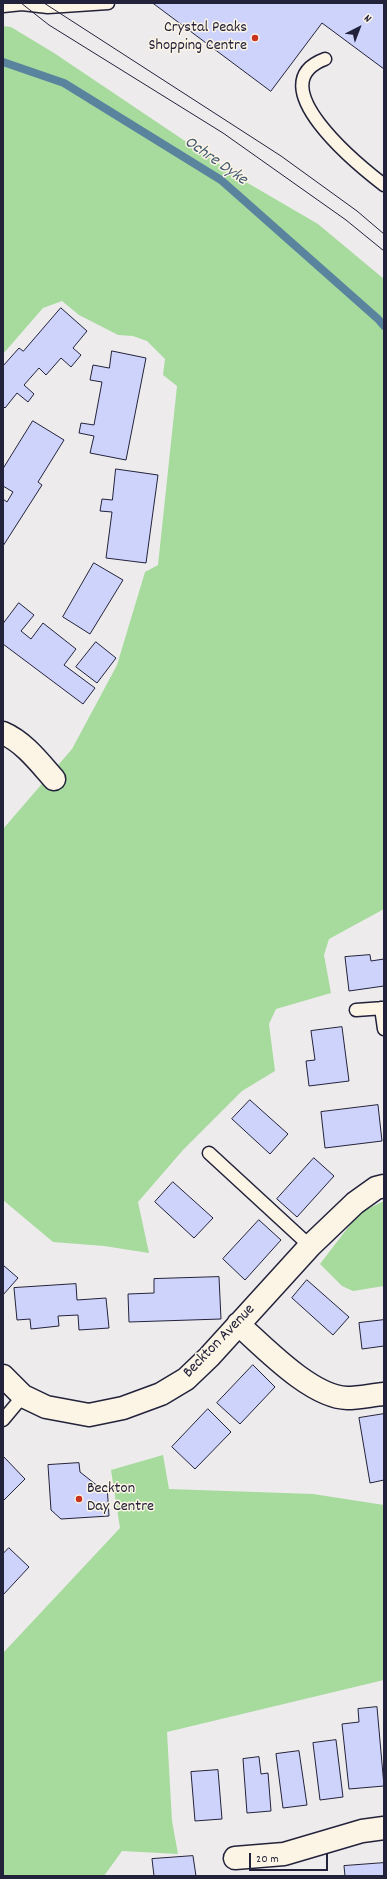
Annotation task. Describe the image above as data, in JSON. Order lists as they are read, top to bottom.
{
  "streets": {
    "street": ["Beckton Avenue"]
  },
  "water": ["Ochre Dyke"],
  "places": ["Crystal Peaks Shopping Centre", "Beckton Day Centre"],
  "scale_bar": "20 m",
  "north": "top right"
}
